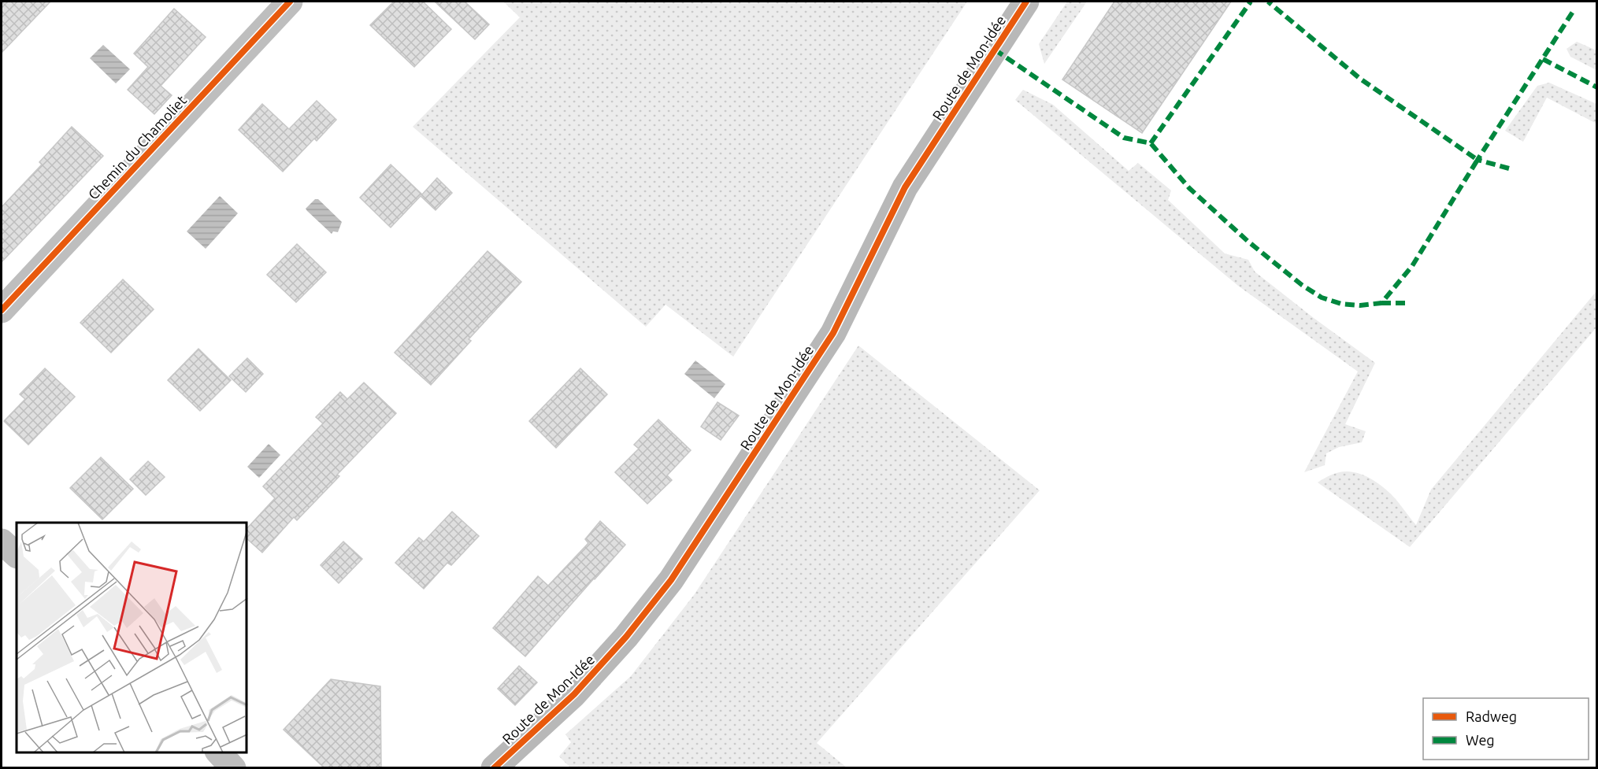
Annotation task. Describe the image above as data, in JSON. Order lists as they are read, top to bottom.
{
  "streets": {
    "main road": ["Route de Mon-Idée"],
    "street": ["Chemin du Chamoliet"]
  },
  "legend": ["Radweg", "Weg"]
}
